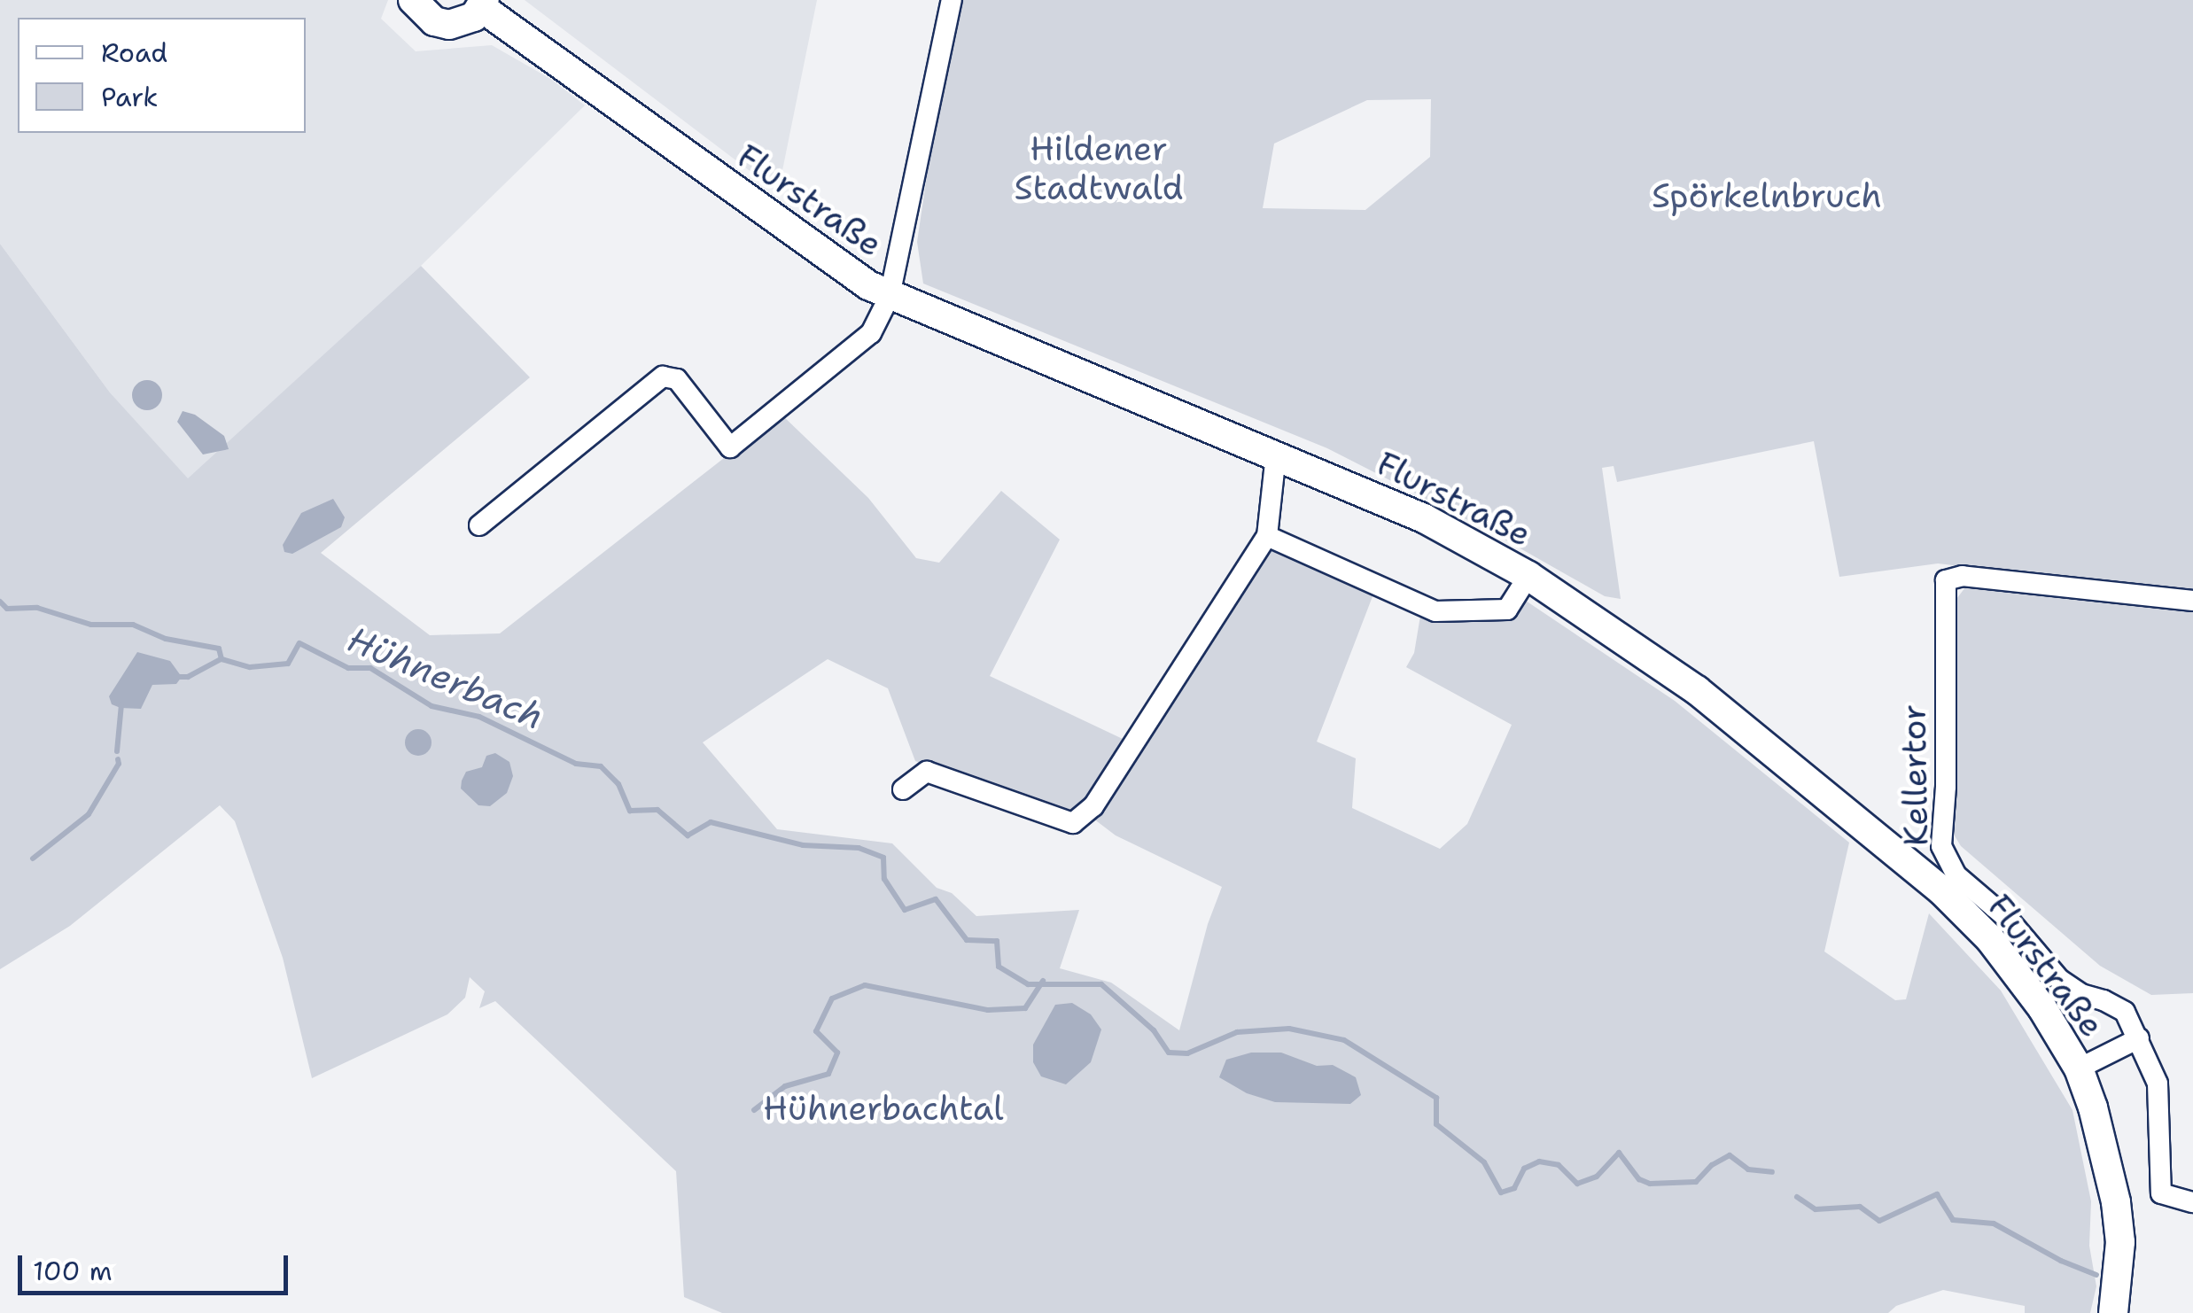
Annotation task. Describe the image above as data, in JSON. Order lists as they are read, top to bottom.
{
  "streets": {
    "main road": ["Flurstraße"],
    "street": ["Kellertor"]
  },
  "water": ["Hühnerbach"],
  "parks": ["Hildener Stadtwald", "Spörkelnbruch", "Hühnerbachtal"],
  "legend": ["Road", "Park"],
  "scale_bar": "100 m"
}
